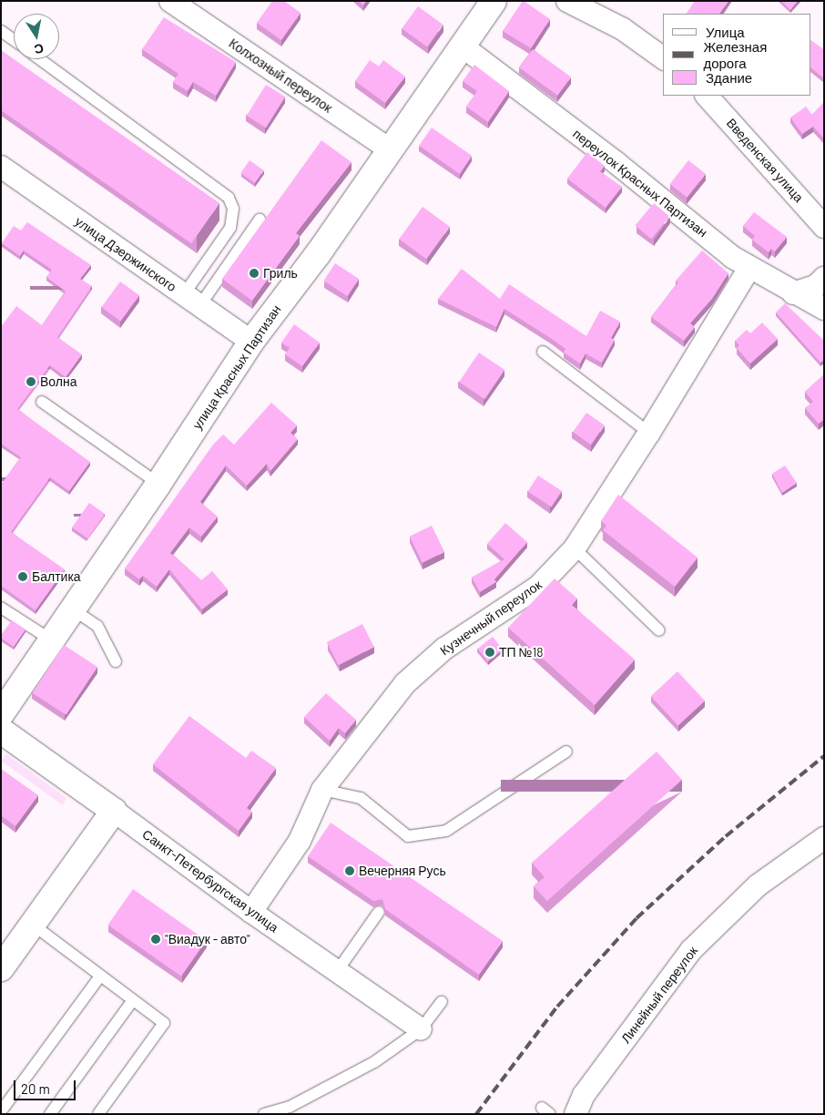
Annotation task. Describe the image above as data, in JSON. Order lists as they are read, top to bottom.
{
  "streets": {
    "street": [
      "Колхозный переулок",
      "Введенская улица",
      "переулок Красных Партизан",
      "улица Дзержинского",
      "улица Красных Партизан",
      "Кузнечный переулок",
      "Санкт-Петербургская улица",
      "Линейный переулок"
    ]
  },
  "crossings": [
    ["Колхозный переулок", "улица Красных Партизан"],
    ["переулок Красных Партизан", "улица Красных Партизан"],
    ["переулок Красных Партизан", "Кузнечный переулок"],
    ["улица Дзержинского", "улица Красных Партизан"],
    ["Кузнечный переулок", "Санкт-Петербургская улица"]
  ],
  "places": [
    "Гриль",
    "Волна",
    "Балтика",
    "ТП №18",
    "Вечерняя Русь",
    "\"Виадук - авто\""
  ],
  "legend": ["Улица", "Железная дорога", "Здание"],
  "scale_bar": "20 m",
  "north": "bottom"
}
